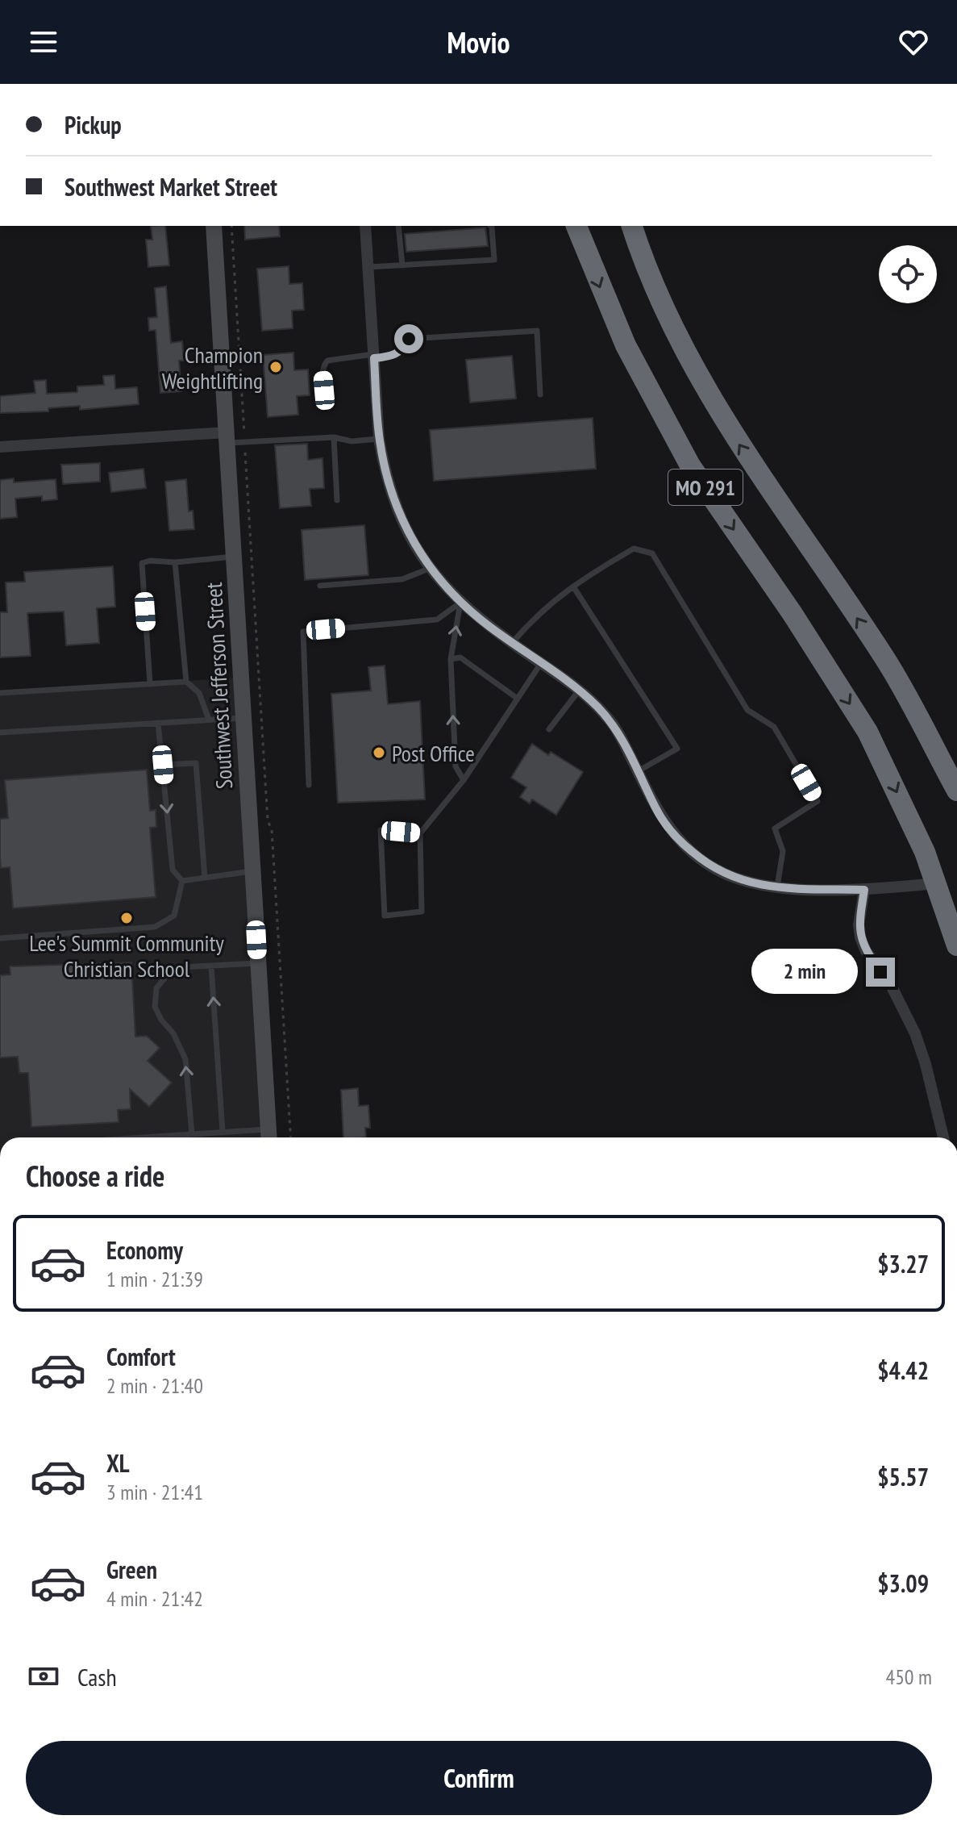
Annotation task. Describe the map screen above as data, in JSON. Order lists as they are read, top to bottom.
{
  "streets": {
    "highway": ["MO 291"],
    "street": ["Southwest Jefferson Street"]
  },
  "places": ["Champion Weightlifting", "Post Office", "Lee's Summit Community Christian School"],
  "page": {
    "header": "Movio",
    "banner": ["Pickup", "Southwest Market Street"],
    "bubble": "2 min",
    "heading": "Choose a ride",
    "list": [
      {
        "name": "Economy",
        "note": "1 min · 21:39",
        "value": "$3.27"
      },
      {
        "name": "Comfort",
        "note": "2 min · 21:40",
        "value": "$4.42"
      },
      {
        "name": "XL",
        "note": "3 min · 21:41",
        "value": "$5.57"
      },
      {
        "name": "Green",
        "note": "4 min · 21:42",
        "value": "$3.09"
      }
    ],
    "pay": ["Cash", "450 m"],
    "buttons": "Confirm"
  }
}
